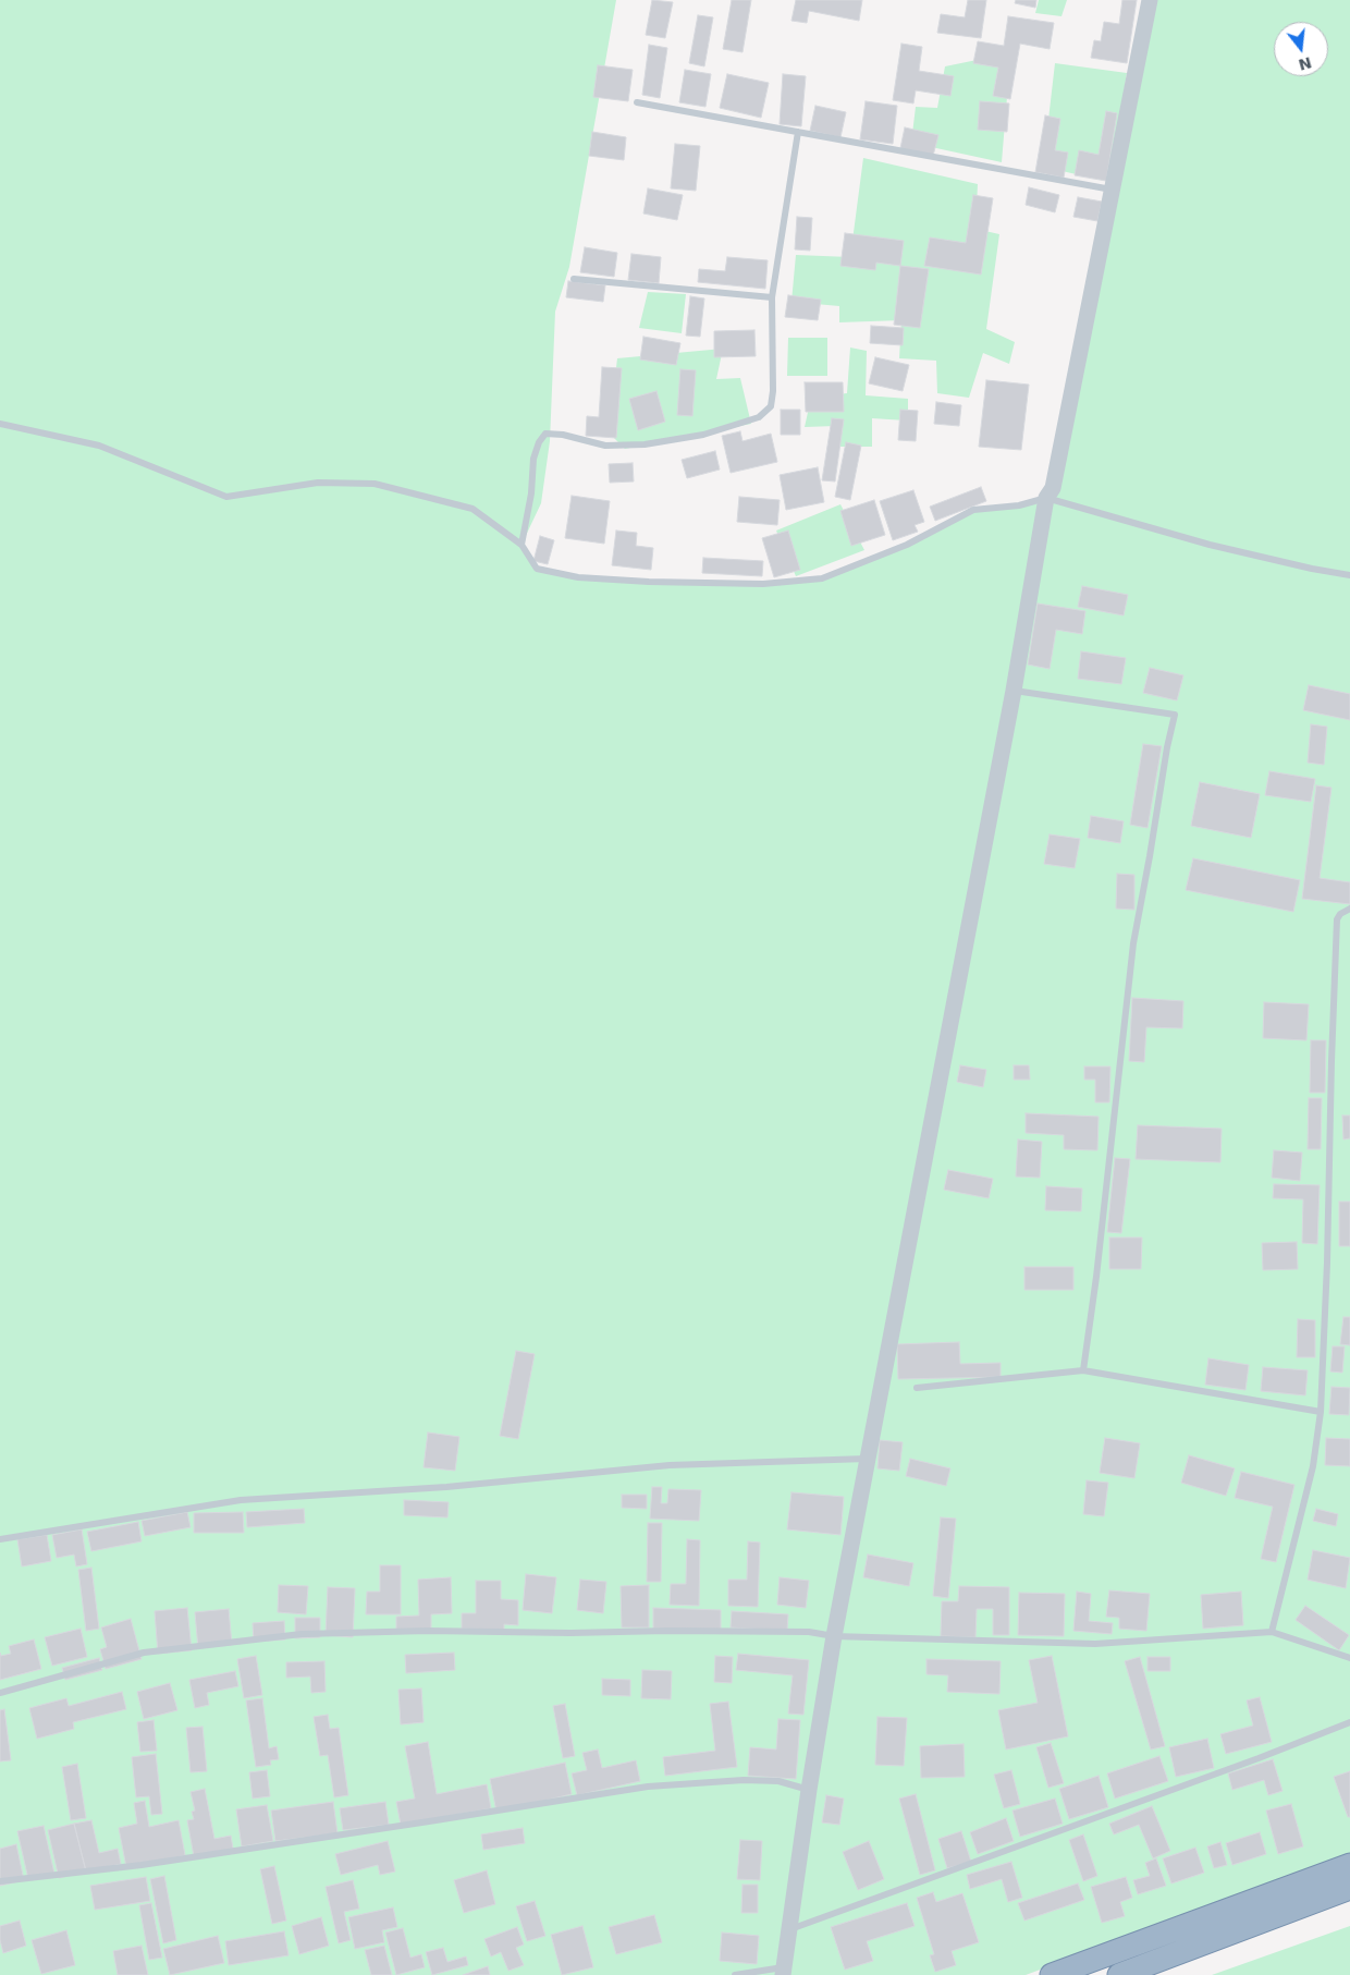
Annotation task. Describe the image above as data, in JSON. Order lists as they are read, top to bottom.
{
  "north": "bottom"
}
